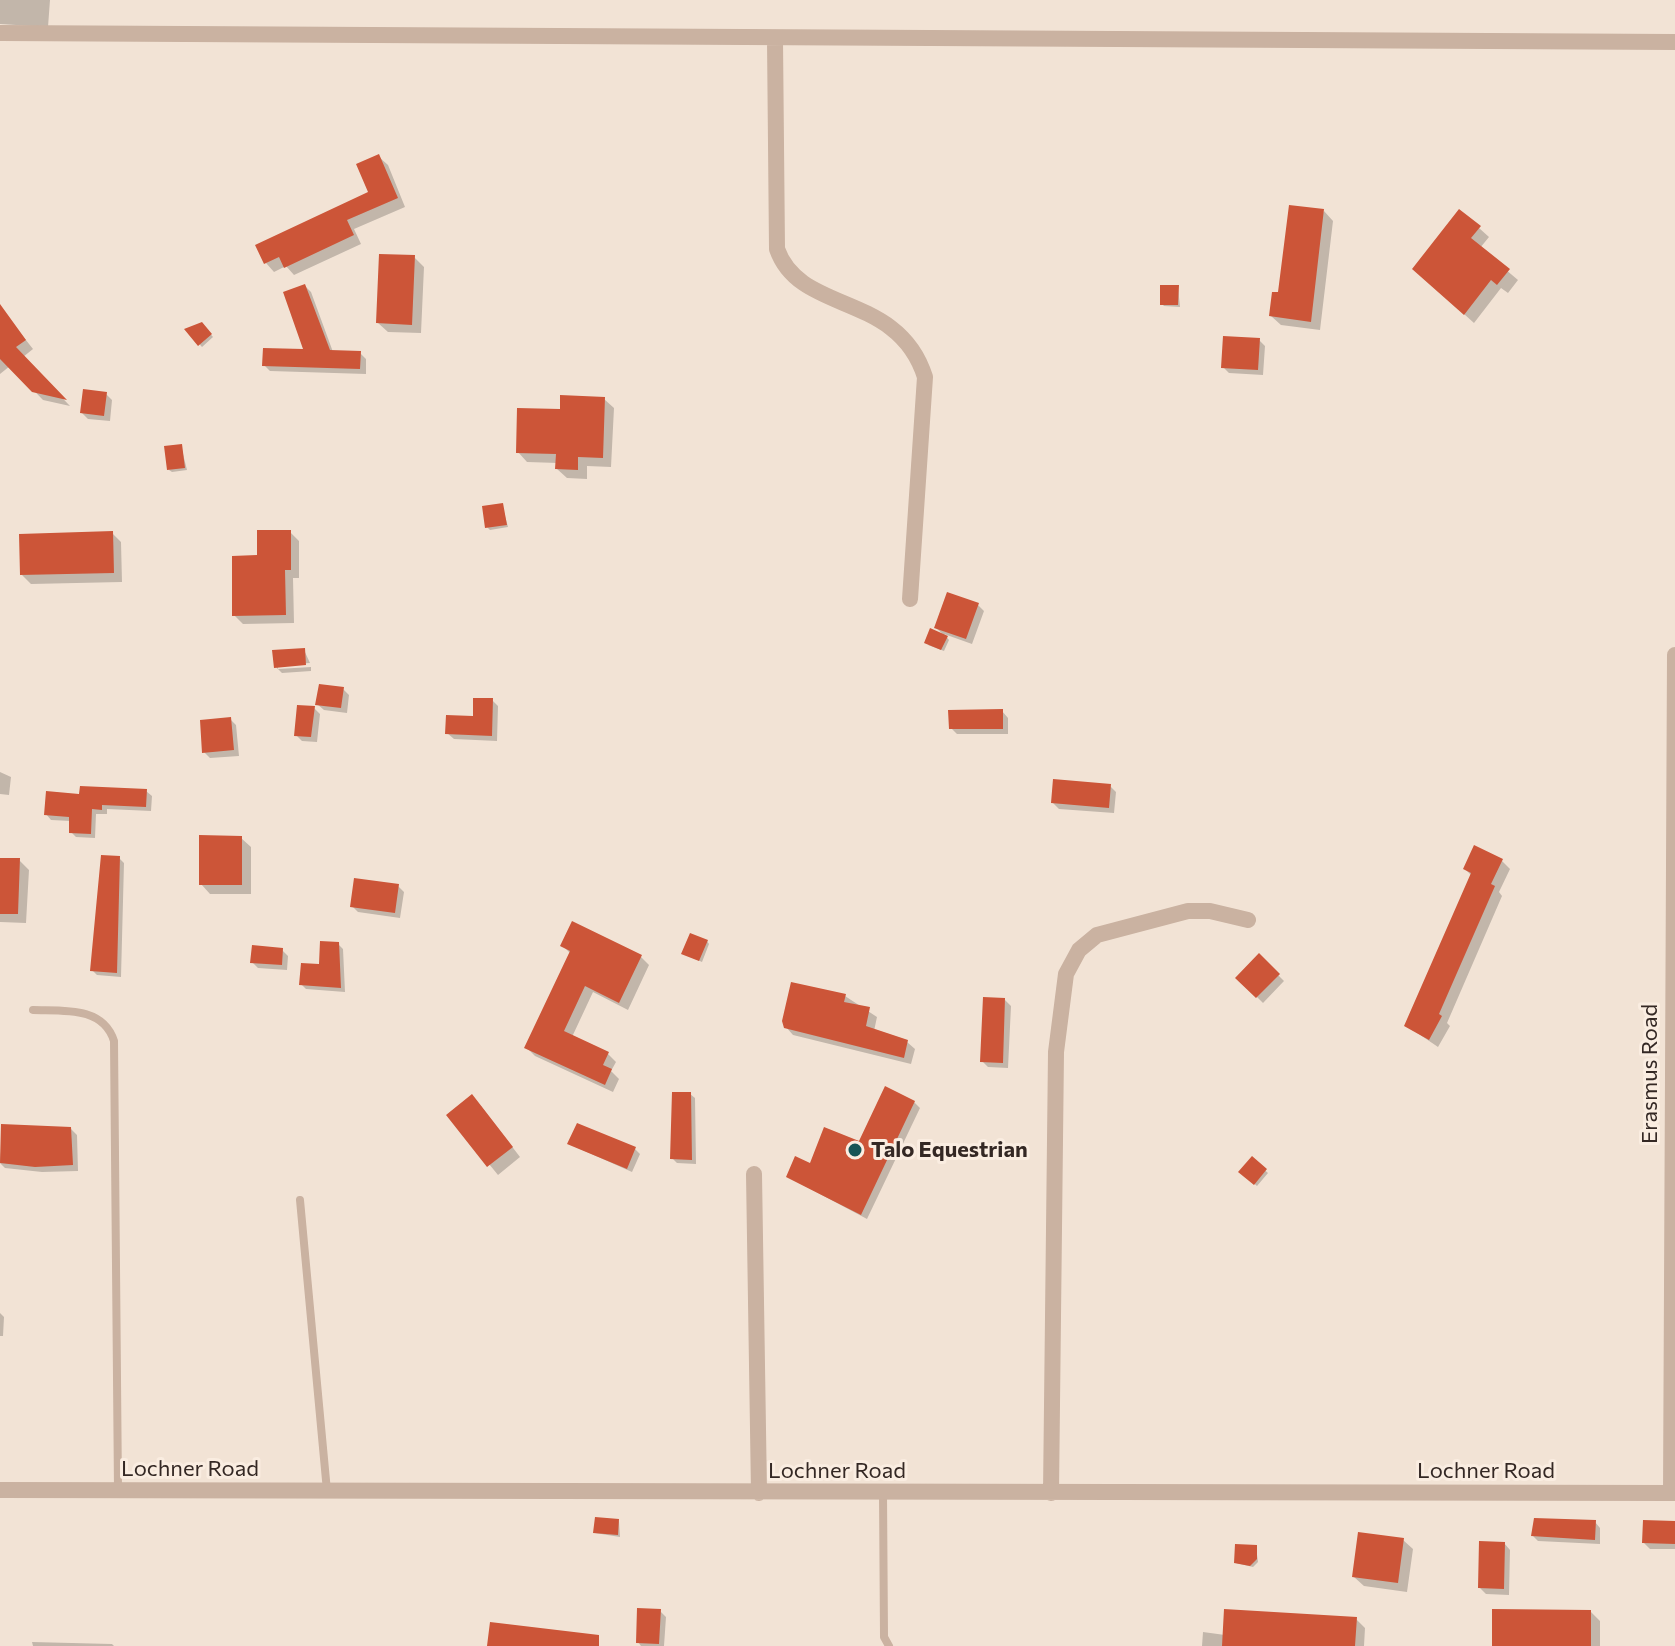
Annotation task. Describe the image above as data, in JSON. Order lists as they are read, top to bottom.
{
  "streets": {
    "street": ["Erasmus Road", "Lochner Road"]
  },
  "crossings": [
    ["Erasmus Road", "Lochner Road"]
  ],
  "places": ["Talo Equestrian"]
}
